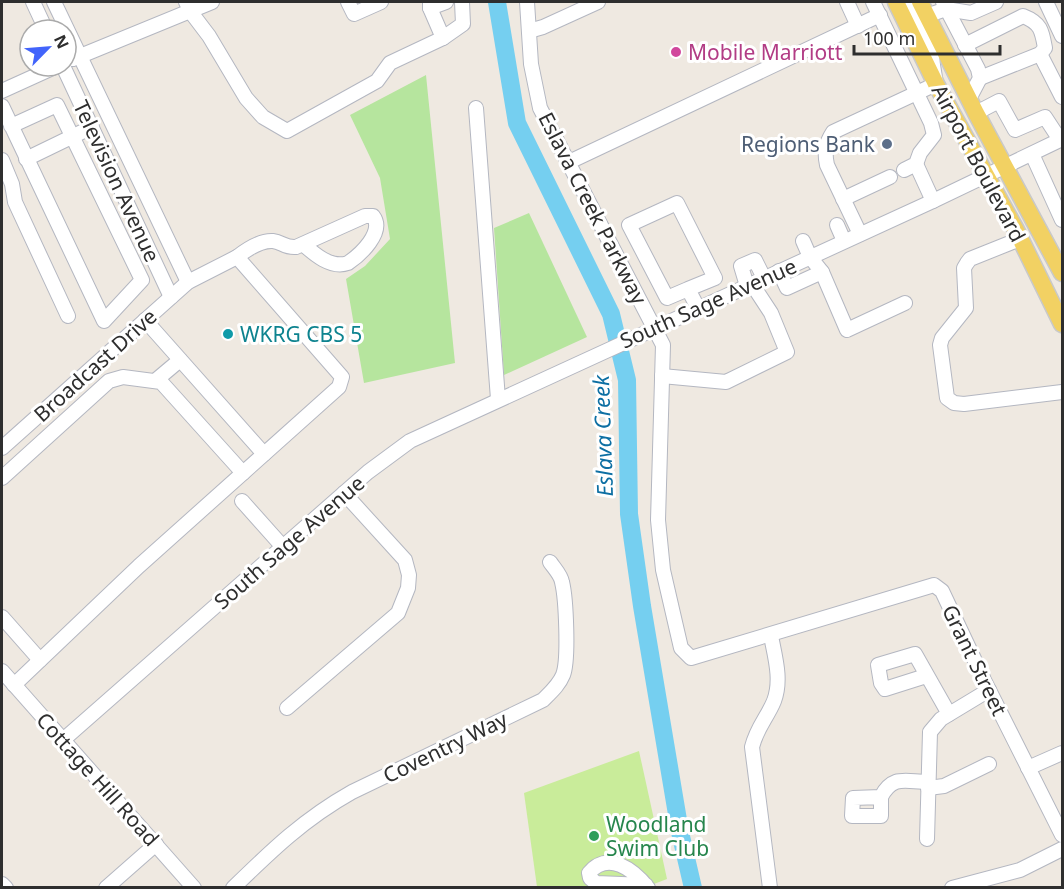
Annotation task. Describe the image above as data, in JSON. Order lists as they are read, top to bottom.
{
  "streets": {
    "main road": ["Airport Boulevard"],
    "street": [
      "Television Avenue",
      "Eslava Creek Parkway",
      "South Sage Avenue",
      "Broadcast Drive",
      "Grant Street",
      "Coventry Way",
      "Cottage Hill Road"
    ]
  },
  "crossings": [
    ["Airport Boulevard", "South Sage Avenue"],
    ["Television Avenue", "Broadcast Drive"],
    ["Eslava Creek Parkway", "South Sage Avenue"],
    ["Eslava Creek Parkway", "Grant Street"],
    ["South Sage Avenue", "Cottage Hill Road"]
  ],
  "water": ["Eslava Creek"],
  "places": [
    "Mobile Marriott",
    "Regions Bank",
    "WKRG CBS 5",
    "Woodland Swim Club"
  ],
  "scale_bar": "100 m",
  "north": "top right"
}
